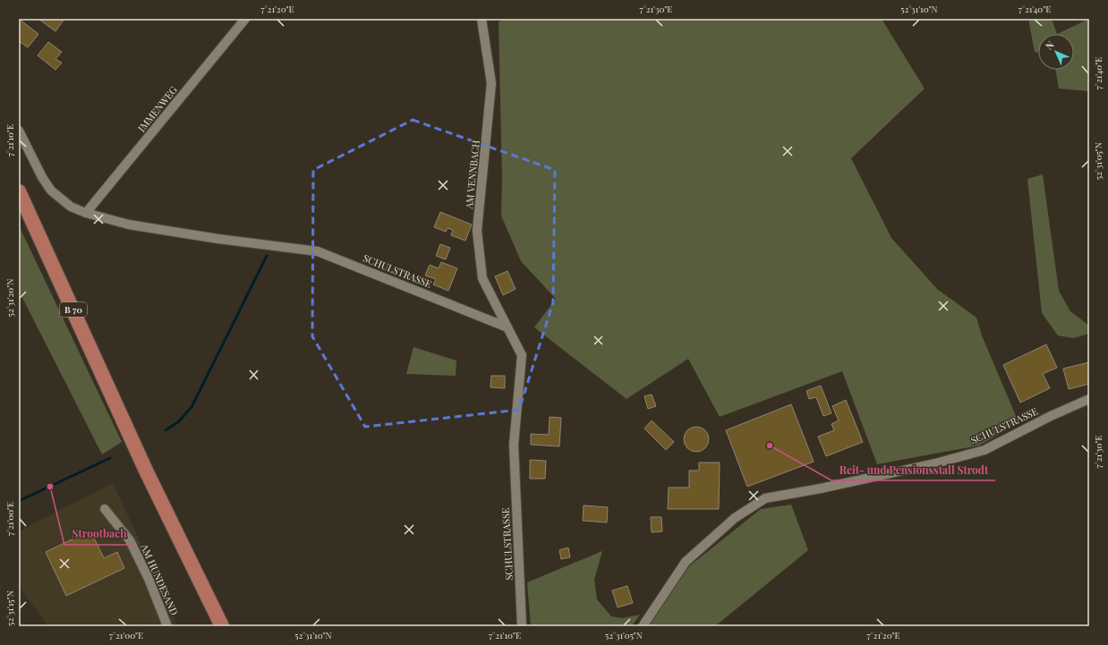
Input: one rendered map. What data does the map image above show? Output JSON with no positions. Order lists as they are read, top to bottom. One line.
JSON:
{"streets":{"main road":["B 70"],"street":["IMMENWEG","AM VENNBACH","SCHULSTRASSE","AM HUNDESAND"]},"crossings":[["IMMENWEG","SCHULSTRASSE"],["AM VENNBACH","SCHULSTRASSE"]],"places":["Reit- und Pensionsstall Strodt","Strootbach"],"north":"top left","coordinates":["7°21'20\"E","7°21'30\"E","52°31'10\"N","7°21'40\"E","7°21'10\"E","52°31'05\"N","52°31'20\"N","7°21'00\"E","52°31'15\"N"]}
